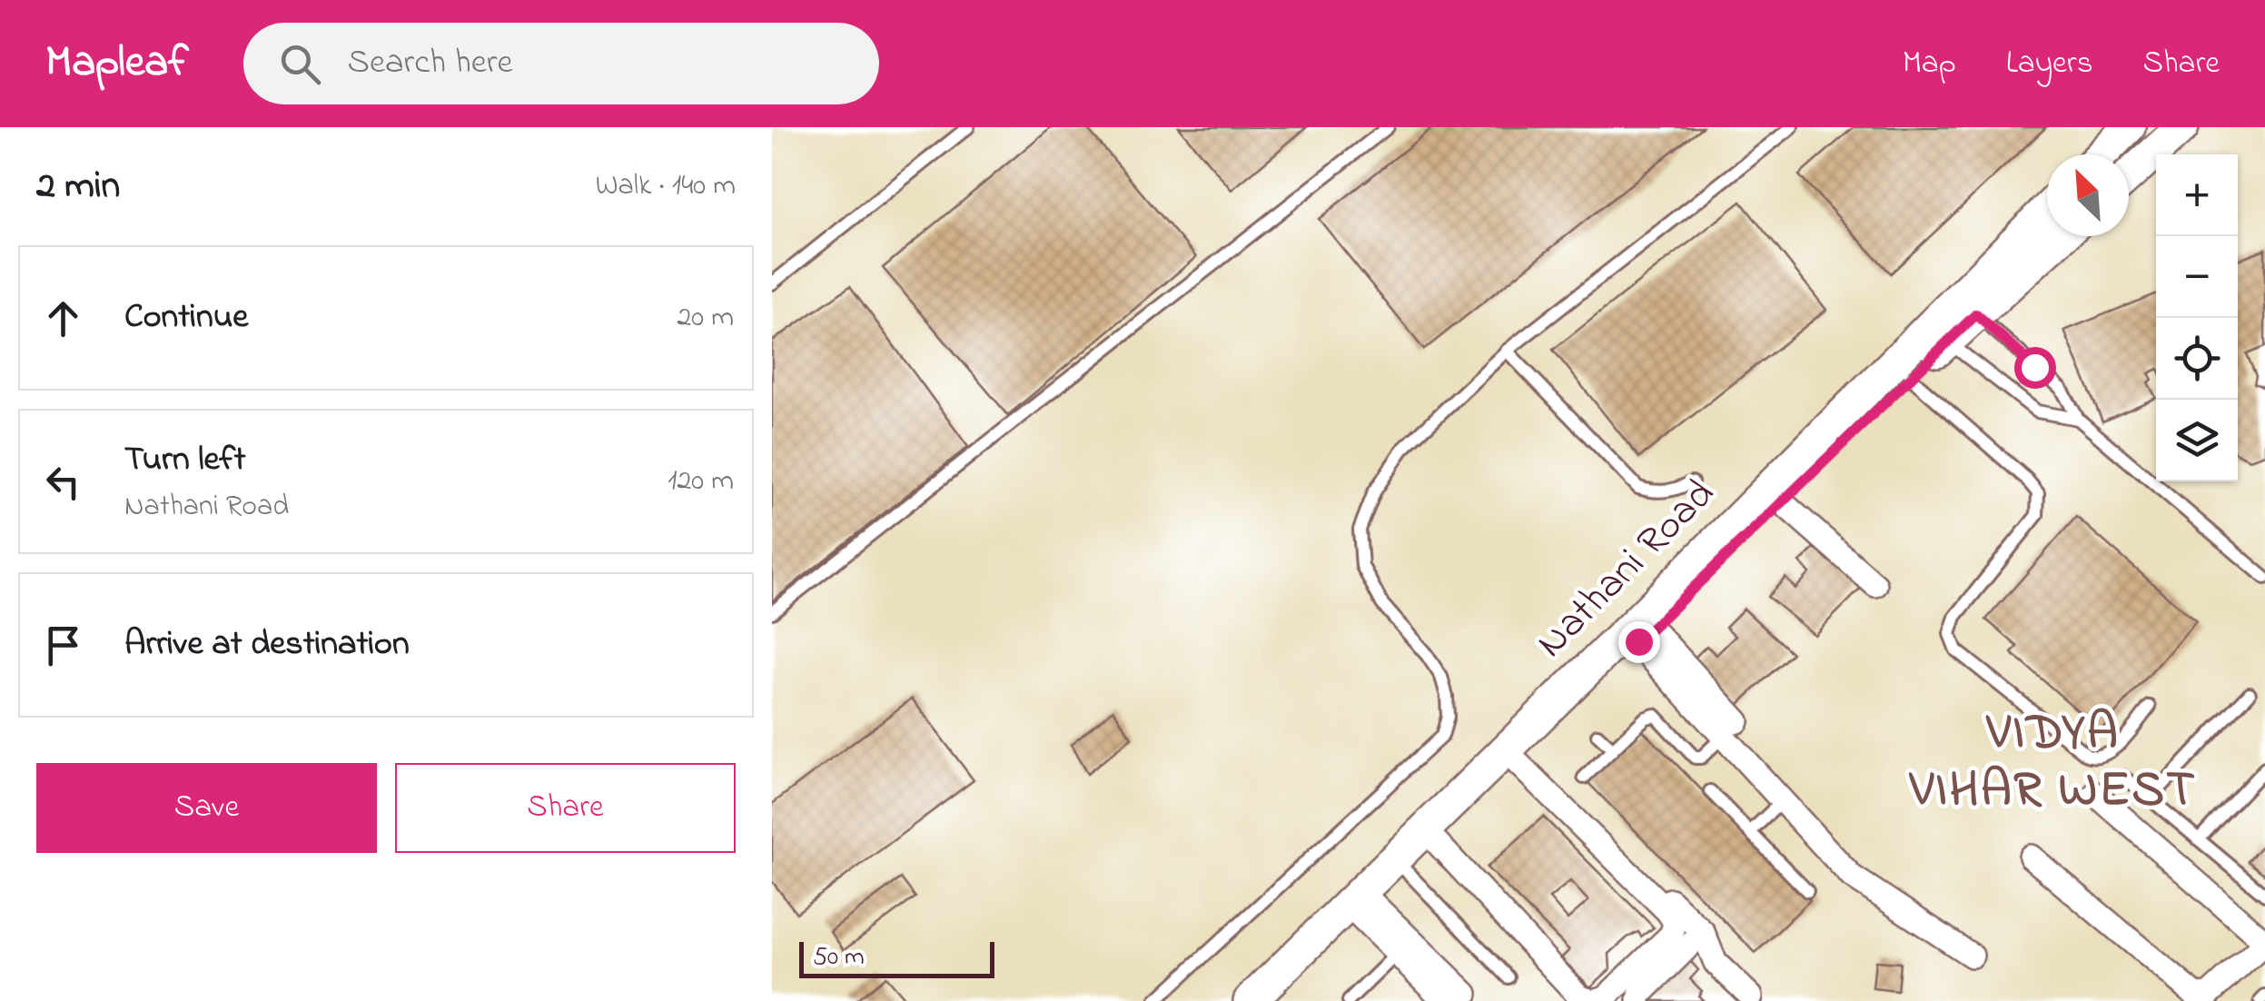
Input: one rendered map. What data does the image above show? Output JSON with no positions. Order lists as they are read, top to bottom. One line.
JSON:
{"streets":{"street":["Nathani Road"]},"districts":["VIDYA VIHAR WEST"],"scale_bar":"50 m","north":"top left","page":{"header":"Mapleaf","search":"Search here","nav":["Map","Layers","Share"],"heading":["2 min","Walk · 140 m"],"map_buttons":["+","−"],"list":[["Continue","20 m"],["Turn left","Nathani Road","120 m"],"Arrive at destination"],"buttons":["Save","Share"],"scale":"50 m"}}
